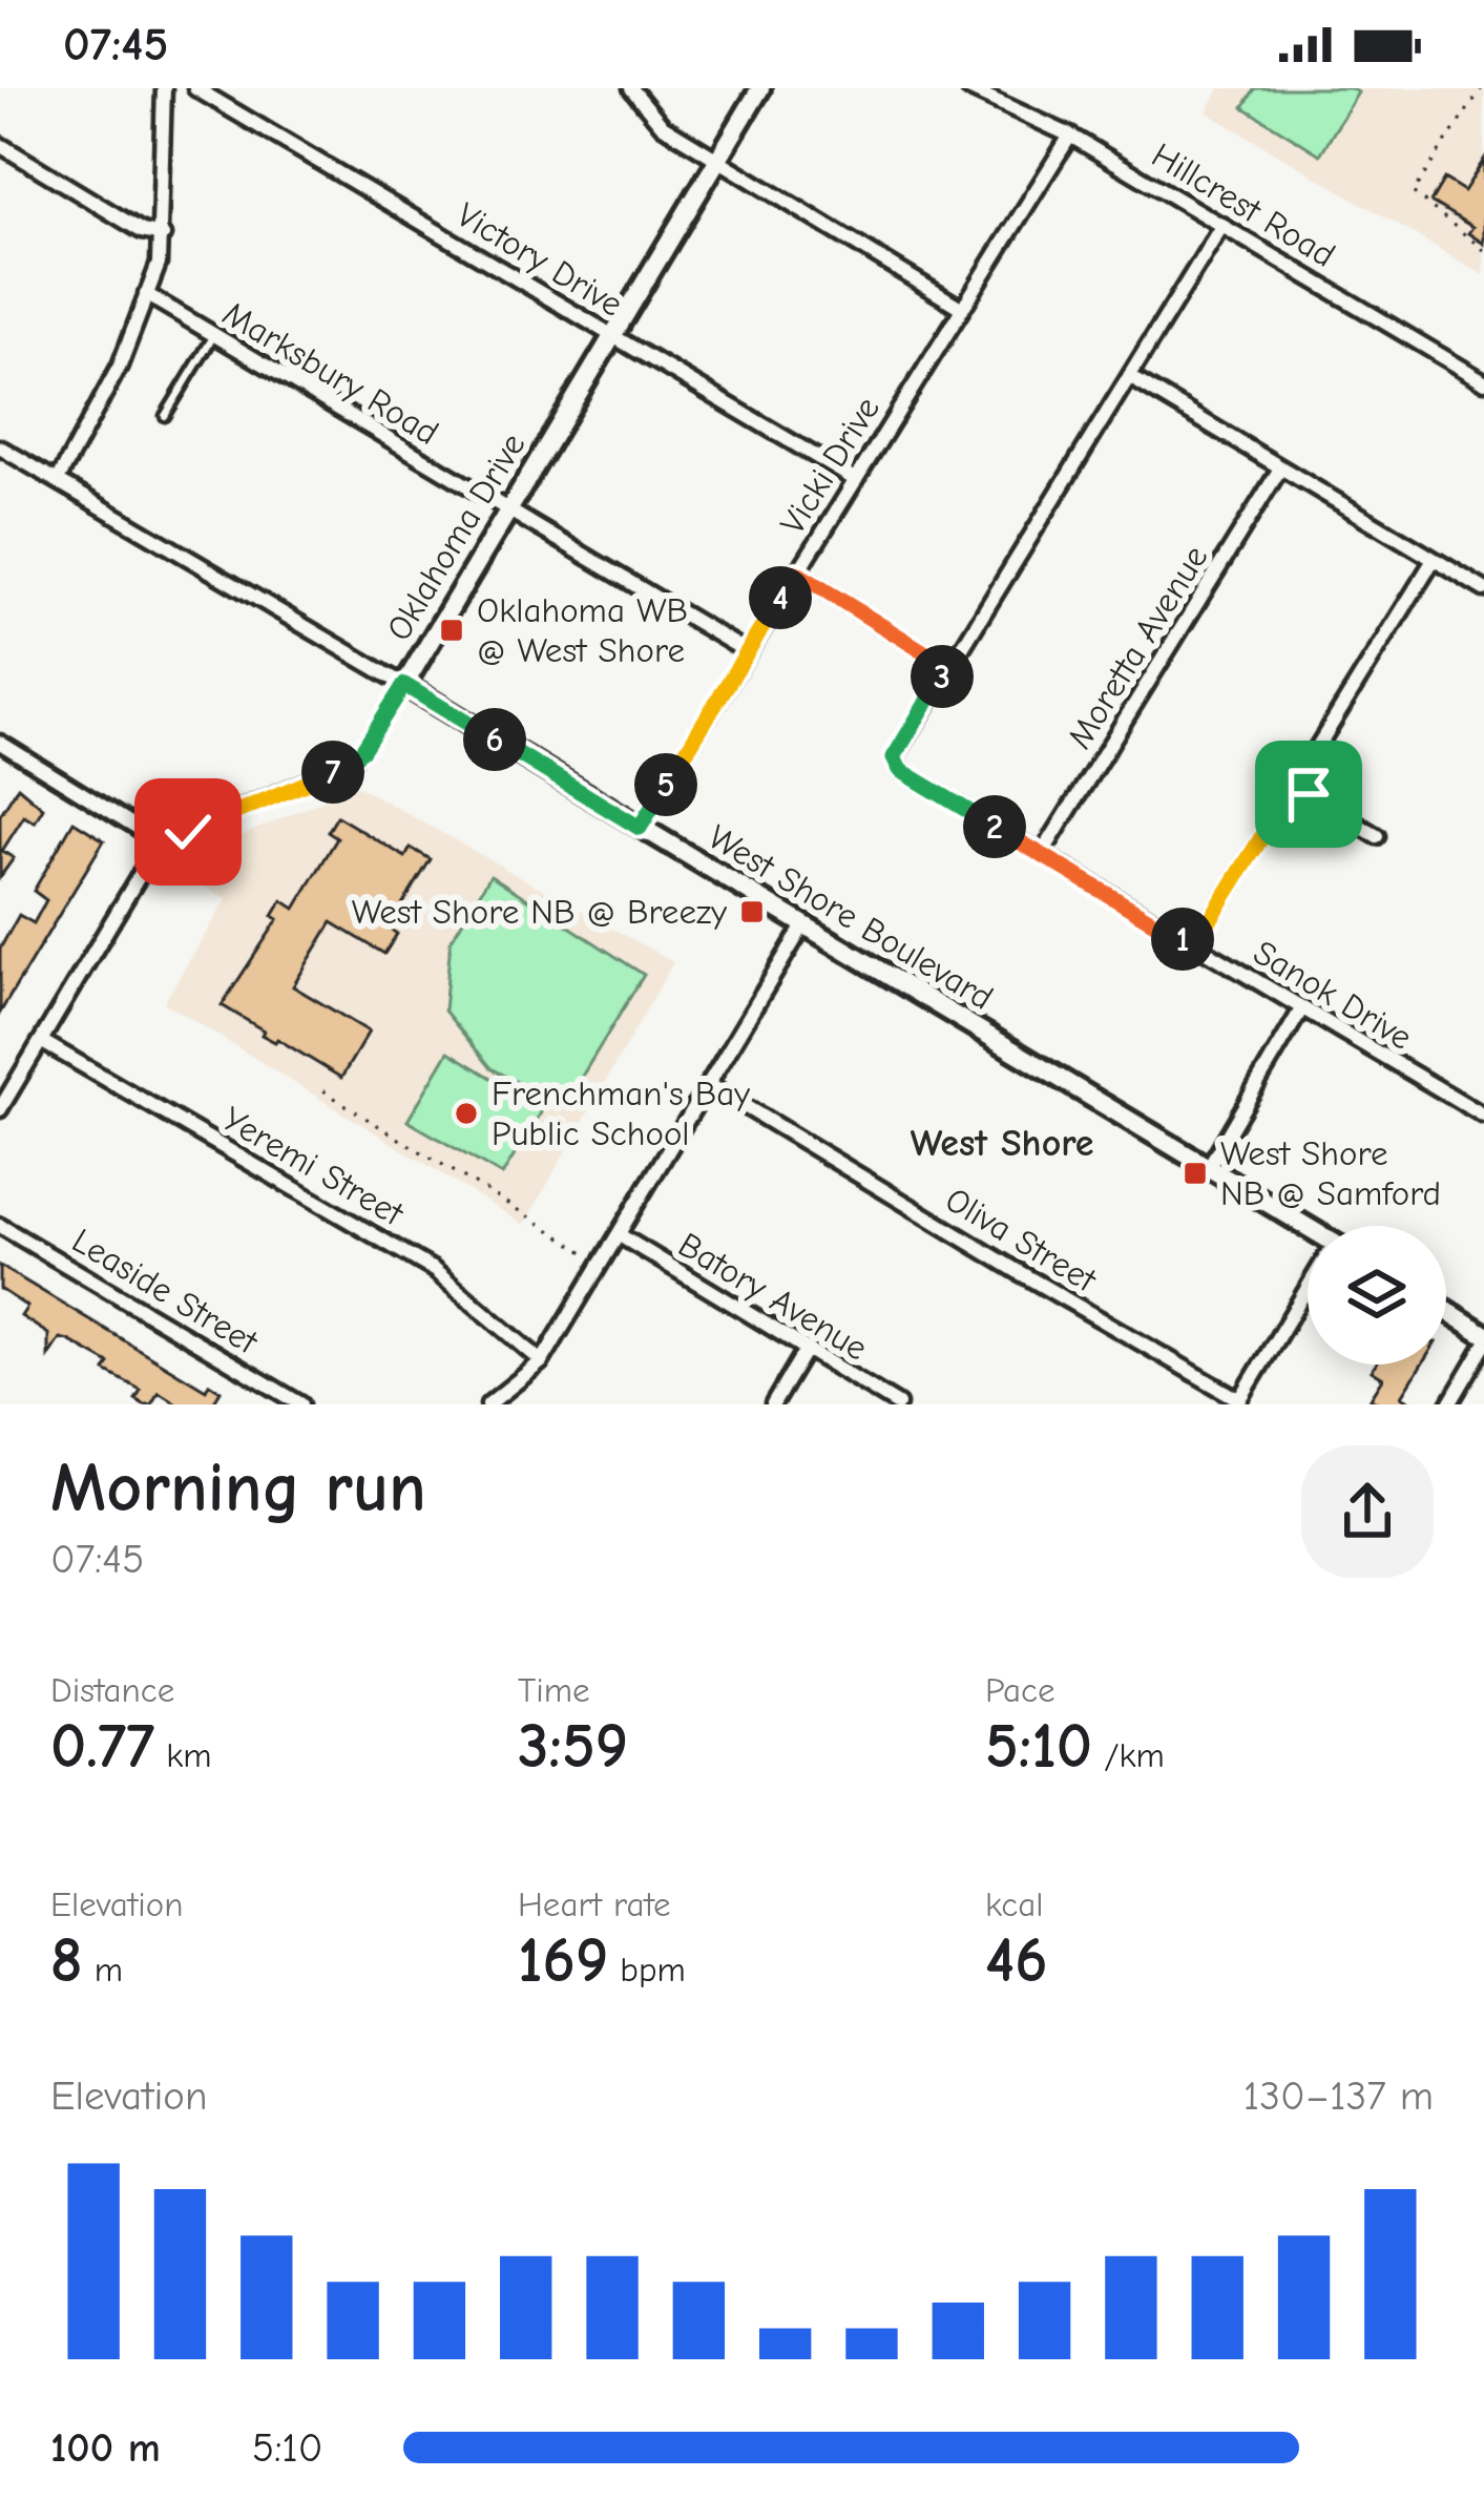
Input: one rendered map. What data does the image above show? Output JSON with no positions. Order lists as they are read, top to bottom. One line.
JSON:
{"streets":{"street":["Hillcrest Road","Victory Drive","Marksbury Road","Vicki Drive","Oklahoma Drive","Moretta Avenue","West Shore Boulevard","Sanok Drive","Yeremi Street","Oliva Street","Leaside Street","Batory Avenue"]},"crossings":[["Hillcrest Road","Vicki Drive"],["Hillcrest Road","Sanok Drive"],["Victory Drive","Vicki Drive"],["Victory Drive","Oklahoma Drive"],["Marksbury Road","Vicki Drive"],["Marksbury Road","Oklahoma Drive"],["Vicki Drive","West Shore Boulevard"],["Oklahoma Drive","West Shore Boulevard"],["Moretta Avenue","Sanok Drive"]],"districts":["West Shore"],"places":{"transit":["Oklahoma WB @ West Shore","West Shore NB @ Breezy","West Shore NB @ Samford"],"other":["Frenchman's Bay Public School"]},"page":{"status":"07:45","pins":["4","3","6","7","5","2","1"],"heading":["Morning run","07:45"],"stats":[["Distance","0.77 km"],["Time","3:59"],["Pace","5:10 /km"],["Elevation","8 m"],["Heart rate","169 bpm"],["kcal","46"]],"chart":["Elevation","130–137 m"],"list":[{"name":"100 m","note":"5:10"}]}}
